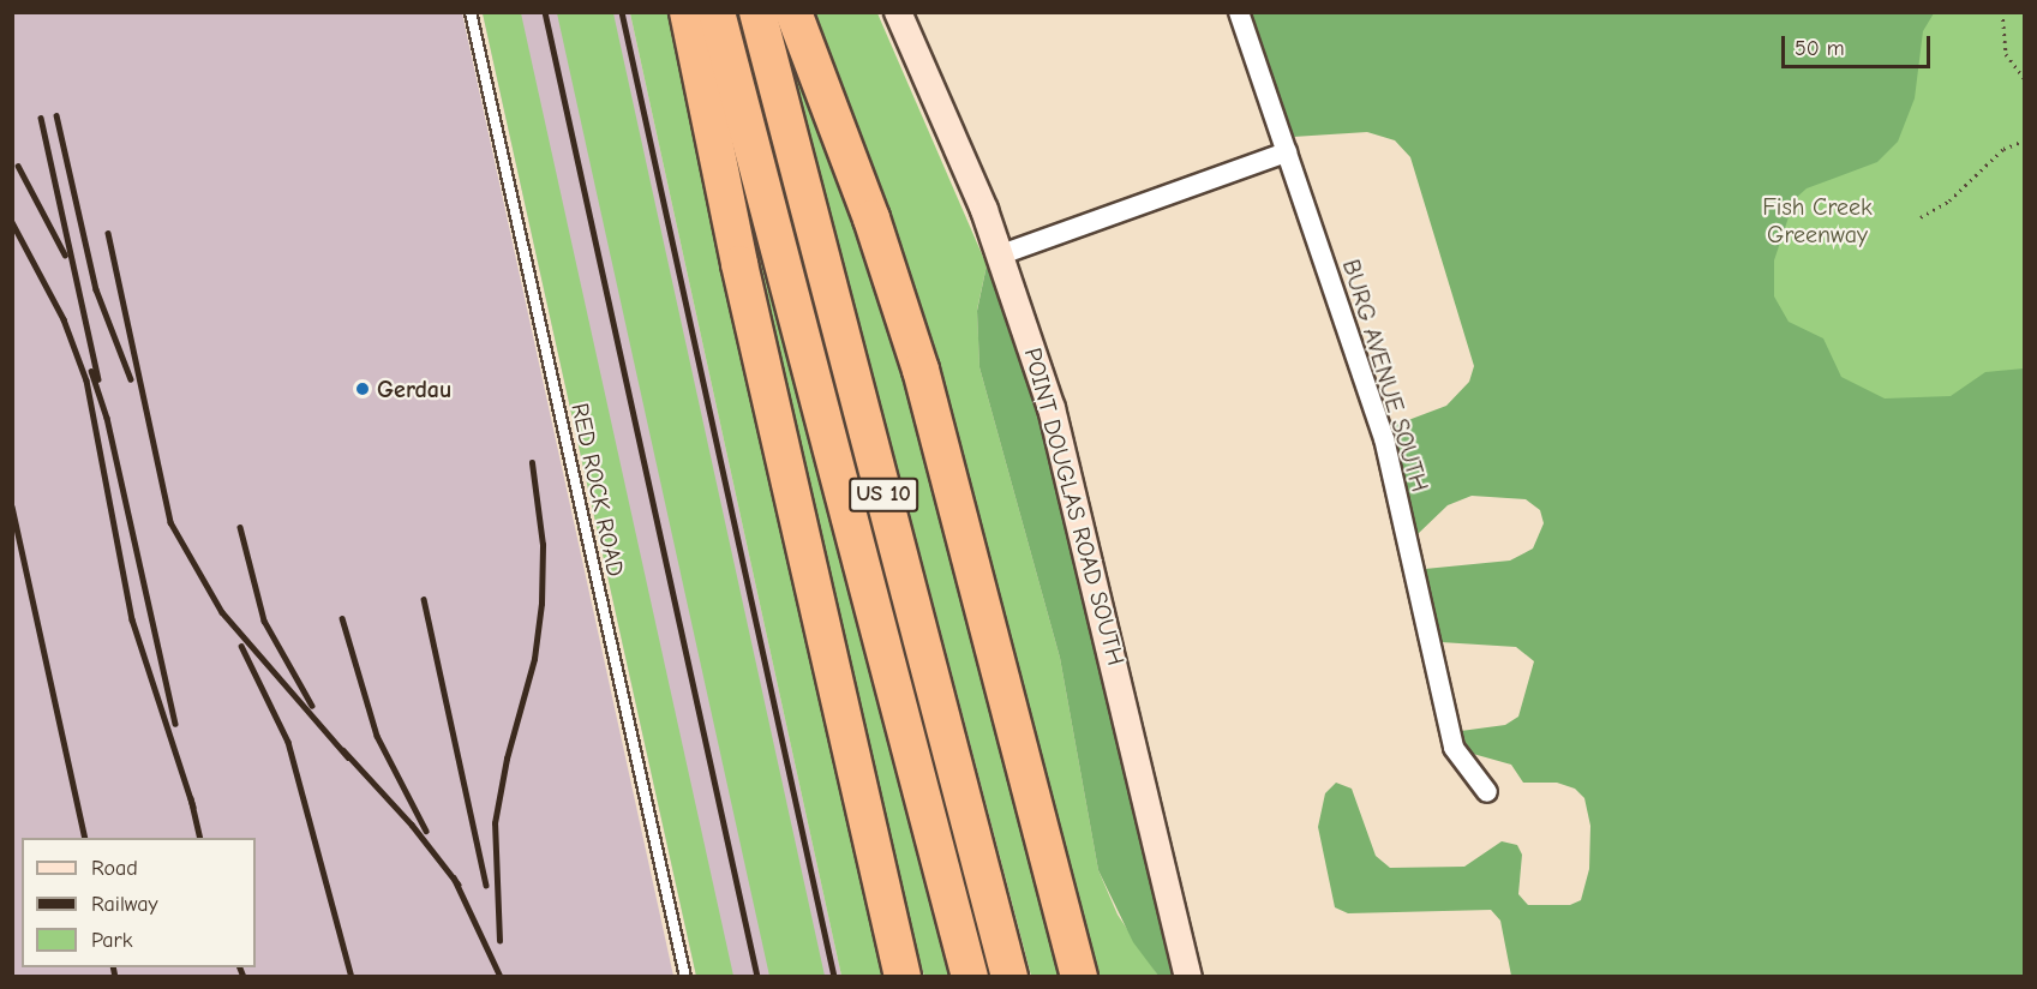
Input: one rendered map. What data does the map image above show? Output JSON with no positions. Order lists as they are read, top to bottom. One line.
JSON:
{"streets":{"highway":["US 10"],"street":["BURG AVENUE SOUTH","POINT DOUGLAS ROAD SOUTH"],"lane":["RED ROCK ROAD"]},"parks":["Fish Creek Greenway"],"places":["Gerdau"],"legend":["Road","Railway","Park"],"scale_bar":"50 m"}
